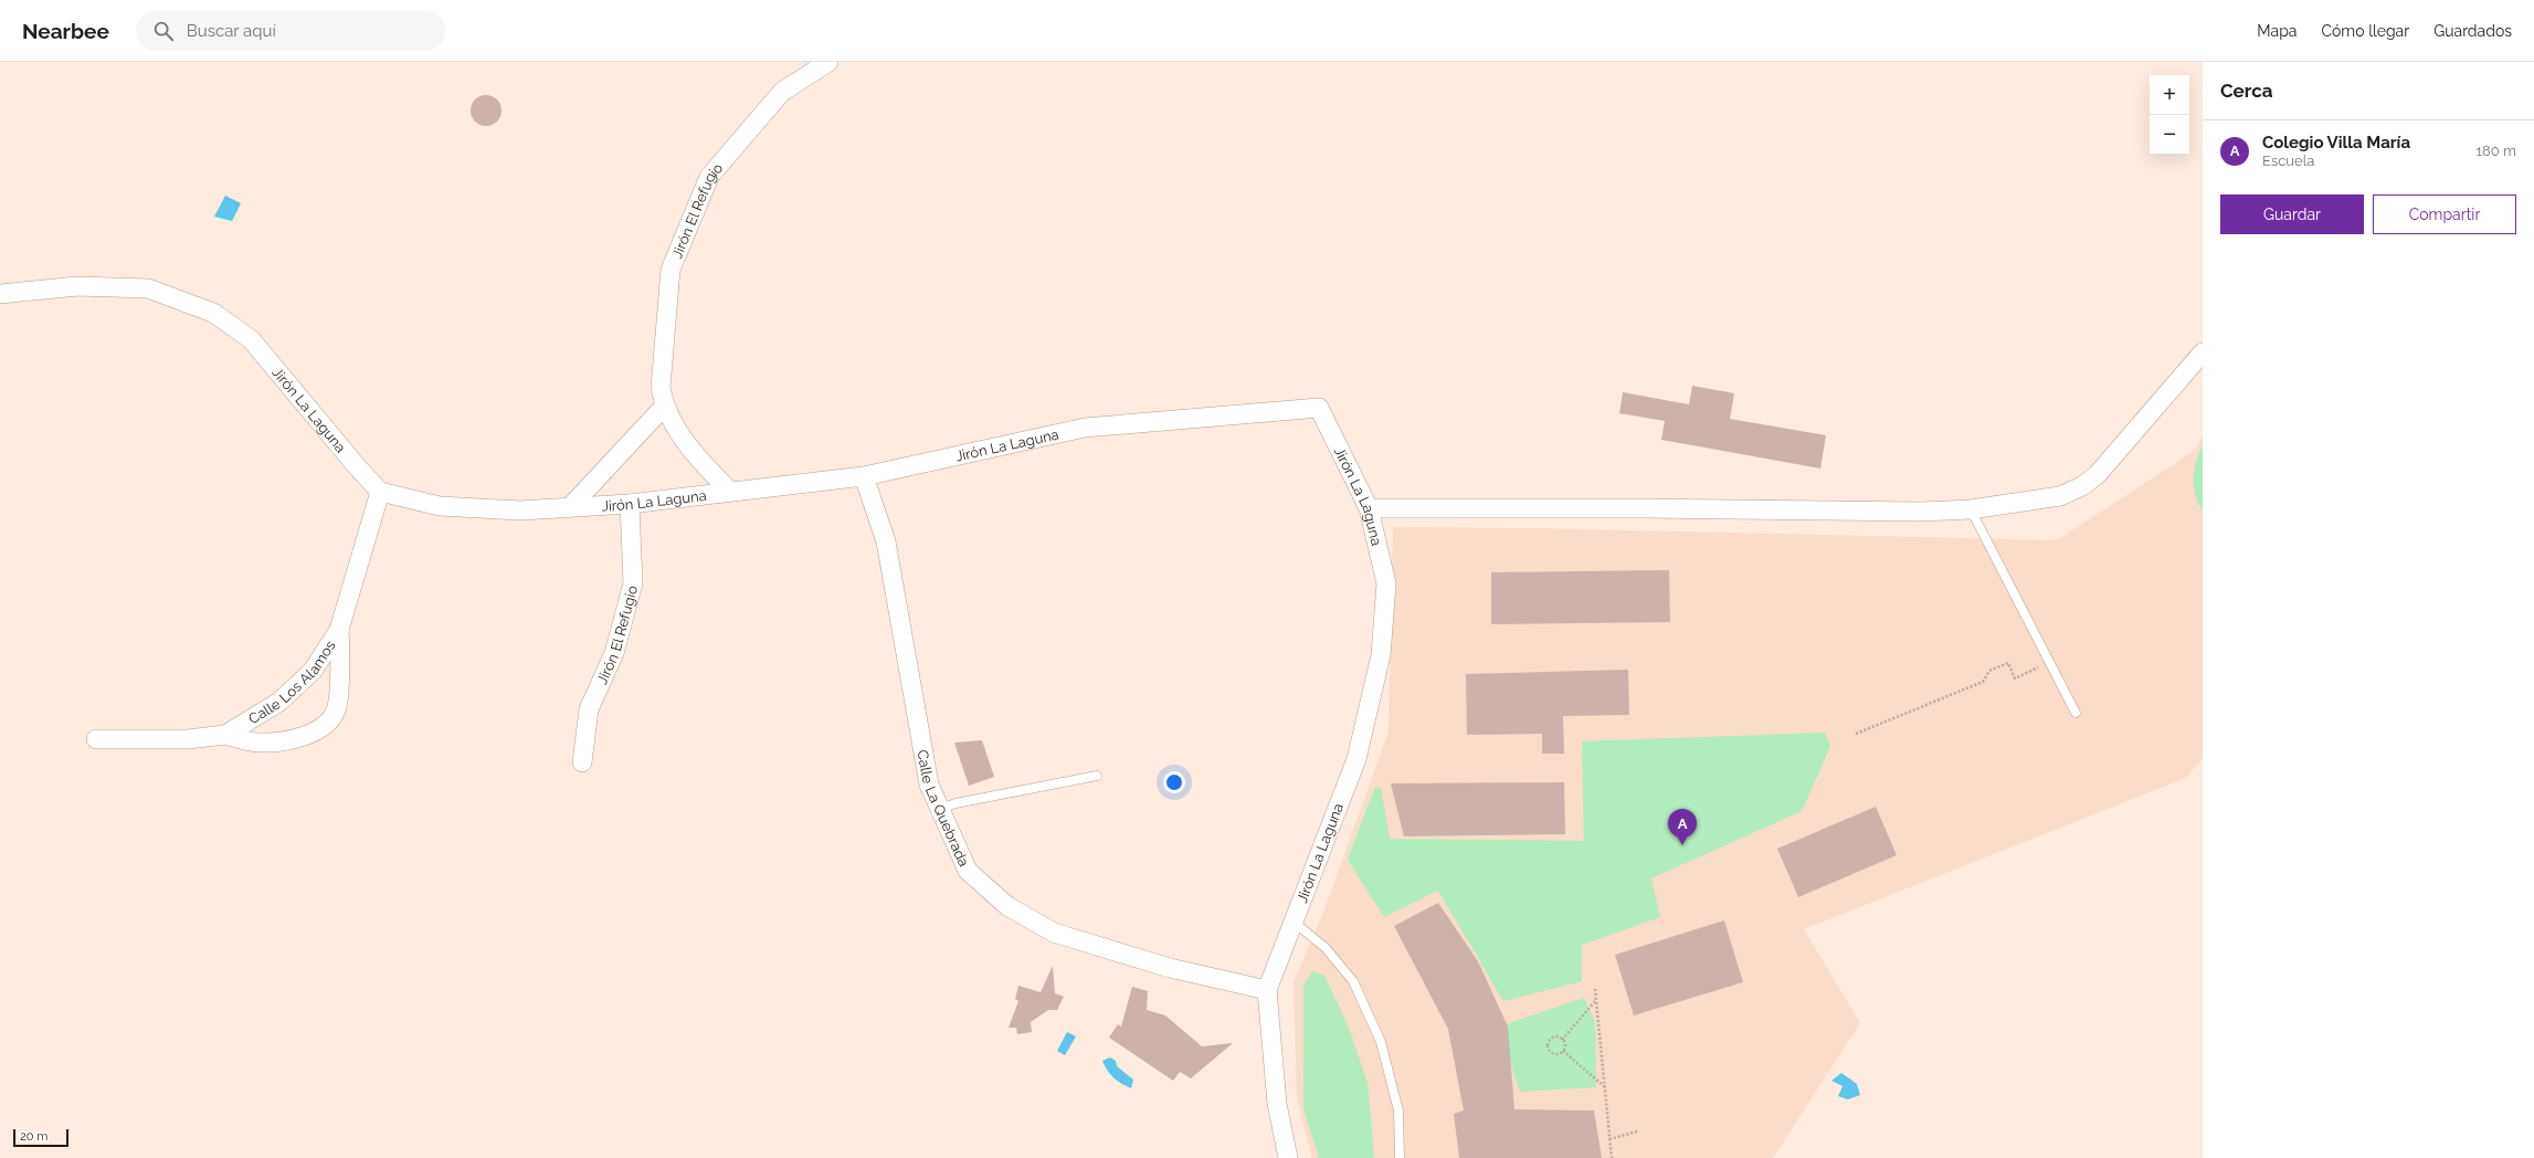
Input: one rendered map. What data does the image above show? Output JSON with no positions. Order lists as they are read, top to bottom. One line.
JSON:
{"streets":{"street":["Jirón El Refugio","Jirón La Laguna","Calle Los Alamos","Calle La Quebrada"]},"crossings":[["Jirón El Refugio","Jirón La Laguna"],["Jirón La Laguna","Calle Los Alamos"],["Jirón La Laguna","Calle La Quebrada"]],"scale_bar":"20 m","page":{"header":"Nearbee","search":"Buscar aquí","nav":["Mapa","Cómo llegar","Guardados"],"heading":"Cerca","map_buttons":["+","−"],"list":[{"mark":"A","name":"Colegio Villa María","note":"Escuela","value":"180 m"}],"buttons":["Guardar","Compartir"],"pins":"A","scale":"20 m"}}
